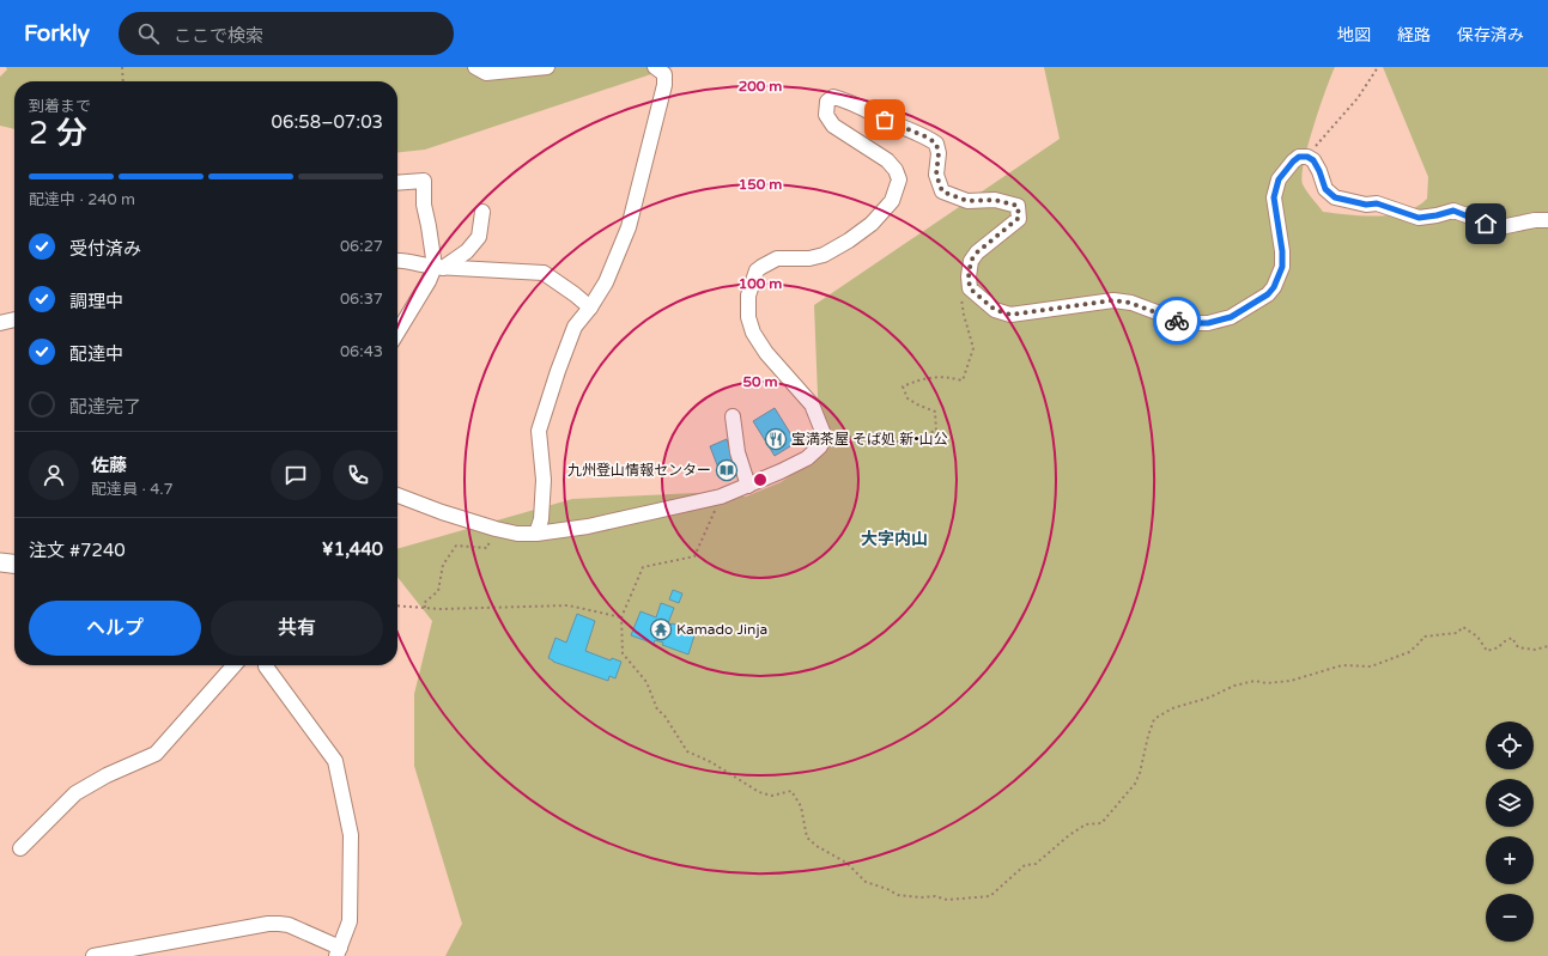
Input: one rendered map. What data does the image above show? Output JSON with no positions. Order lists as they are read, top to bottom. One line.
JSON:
{"districts":["大字内山"],"places":{"restaurant":["宝満茶屋 そば処 新•山公"],"library":["九州登山情報センター"],"temple":["Kamado Jinja"]},"page":{"header":"Forkly","search":"ここで検索","nav":["地図","経路","保存済み"],"heading":["2 分","到着まで","06:58–07:03"],"panel":["佐藤","配達員 · 4.7","注文 #7240","¥1,440"],"bar":"配達中 · 240 m","list":[["受付済み","06:27"],["調理中","06:37"],["配達中","06:43"],"配達完了"],"buttons":["ヘルプ","共有"],"map_buttons":["+","−"]},"rings":["200 m","150 m","100 m","50 m"]}
